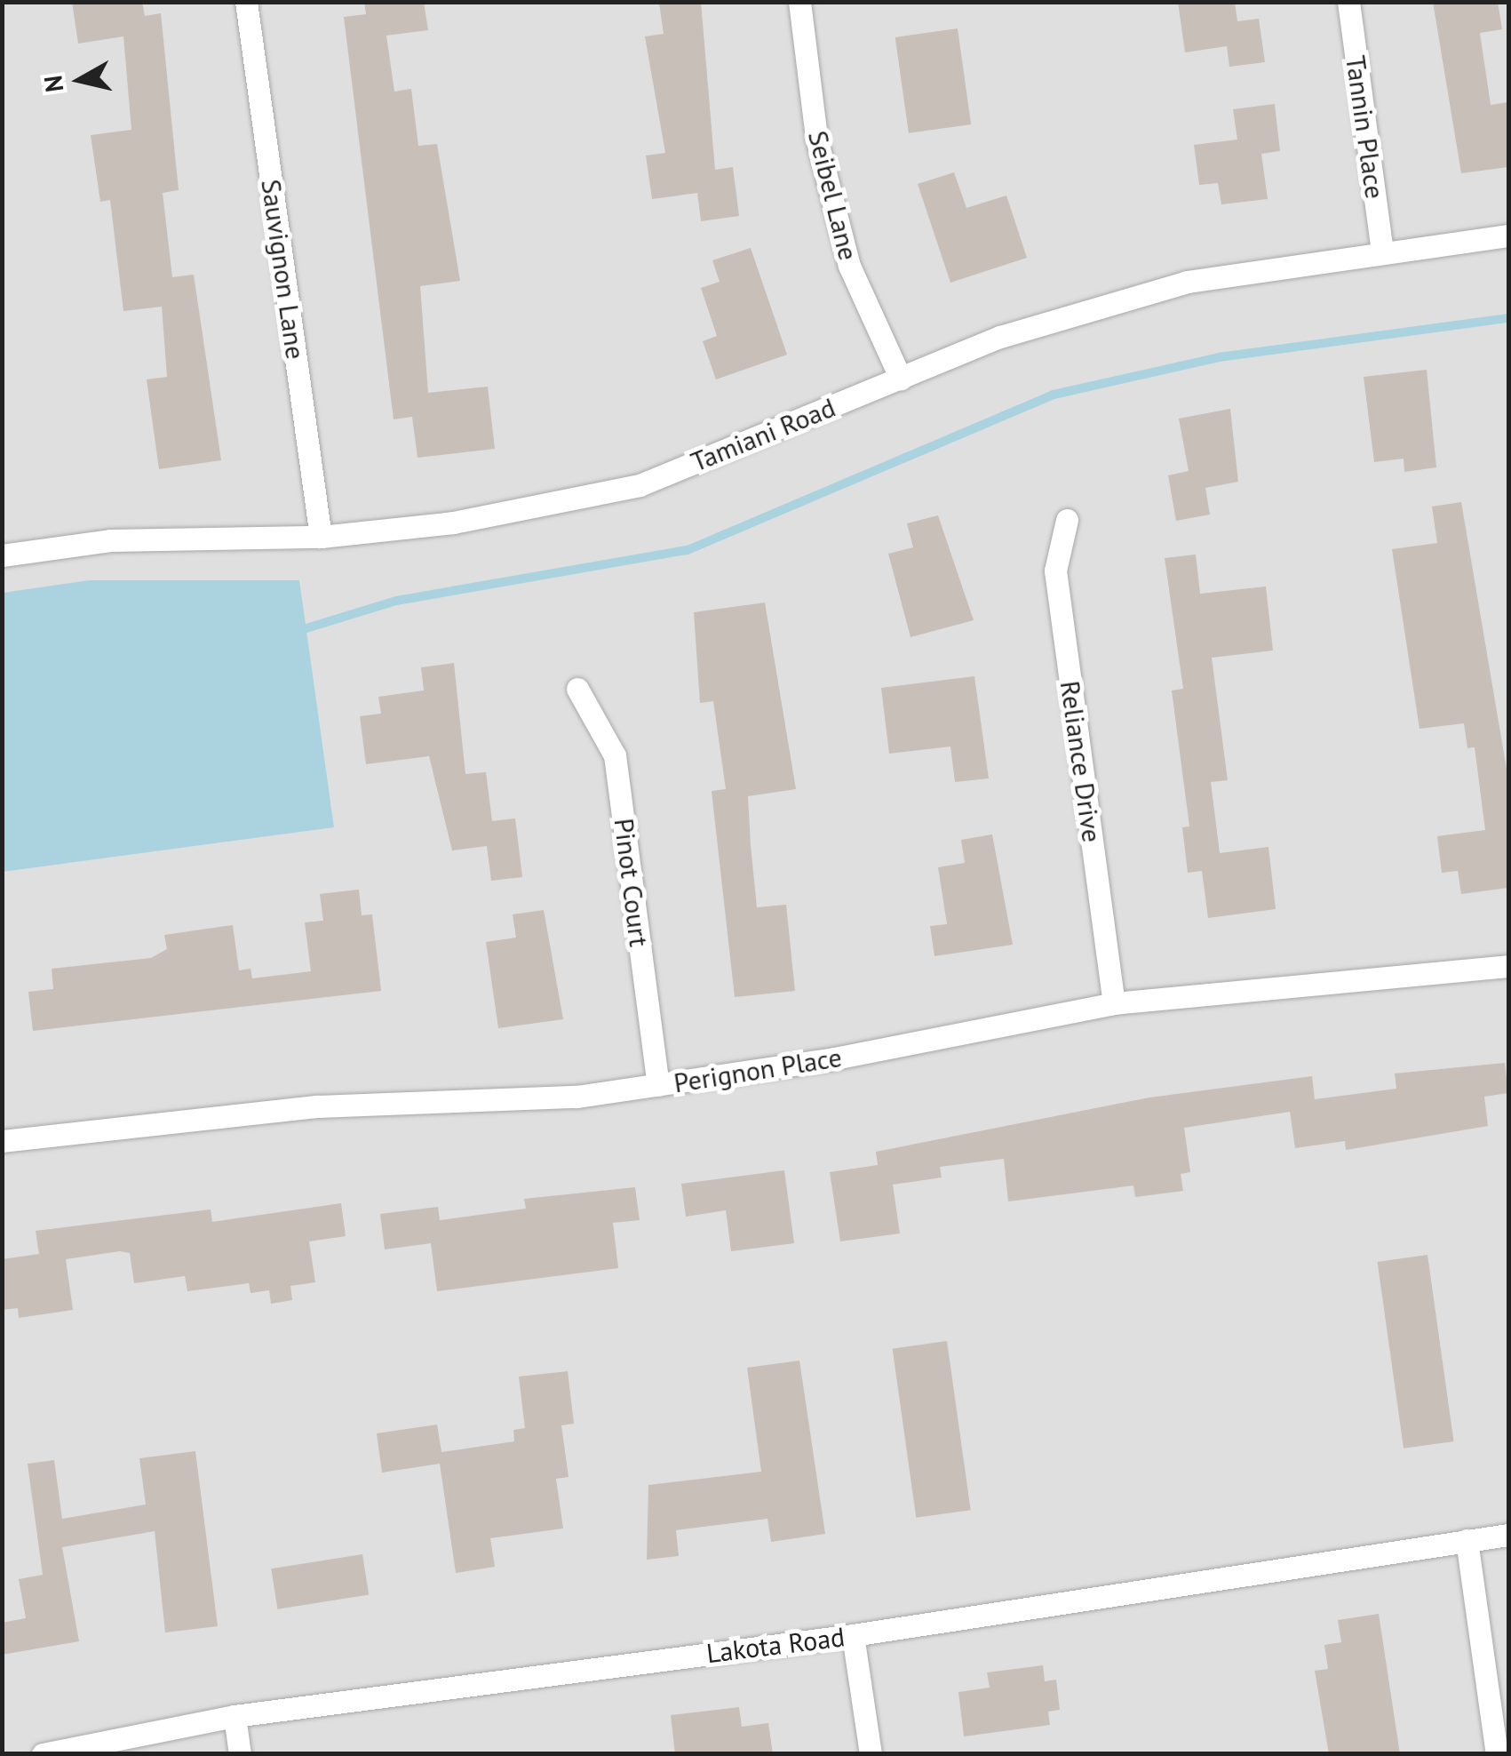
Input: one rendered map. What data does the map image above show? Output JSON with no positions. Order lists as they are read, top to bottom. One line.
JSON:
{"streets":{"street":["Tannin Place","Seibel Lane","Sauvignon Lane","Tamiani Road","Reliance Drive","Pinot Court","Perignon Place","Lakota Road"]},"crossings":[["Tannin Place","Tamiani Road"],["Seibel Lane","Tamiani Road"],["Sauvignon Lane","Tamiani Road"],["Reliance Drive","Perignon Place"],["Pinot Court","Perignon Place"]],"north":"left"}
